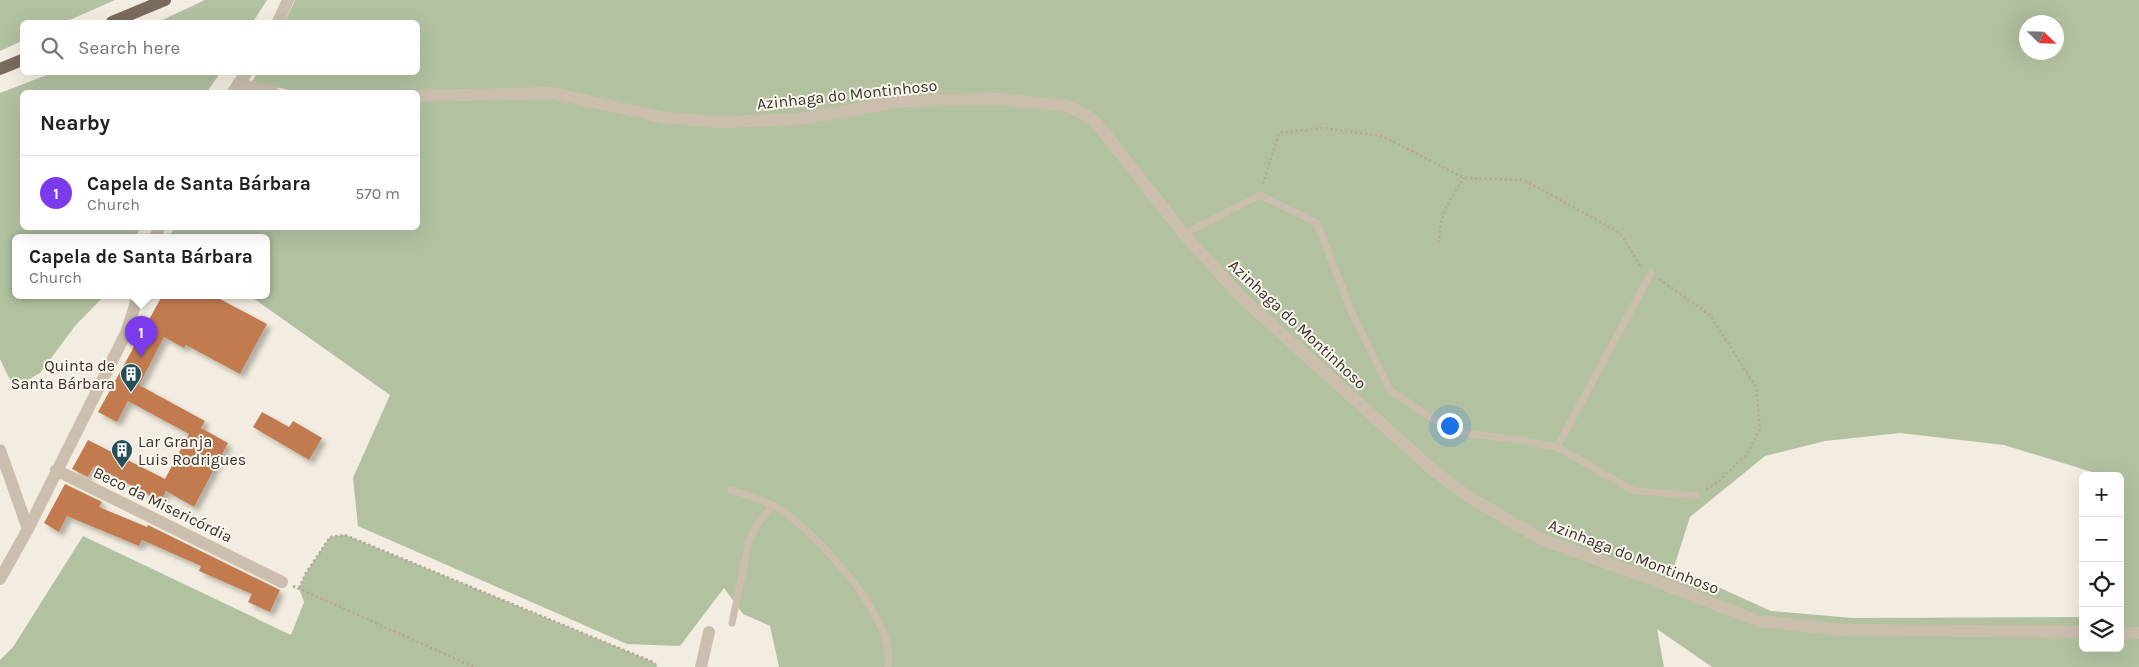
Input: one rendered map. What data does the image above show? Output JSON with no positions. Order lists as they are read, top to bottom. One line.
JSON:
{"streets":{"street":["Azinhaga do Montinhoso","Beco da Misericórdia"]},"places":{"building":["Quinta de Santa Bárbara","Lar Granja Luis Rodrigues"]},"north":"bottom right","page":{"search":"Search here","heading":"Nearby","list":[{"mark":"1","name":"Capela de Santa Bárbara","note":"Church","value":"570 m"}],"popup":["Capela de Santa Bárbara","Church"],"pins":"1","map_buttons":["+","−"]}}
